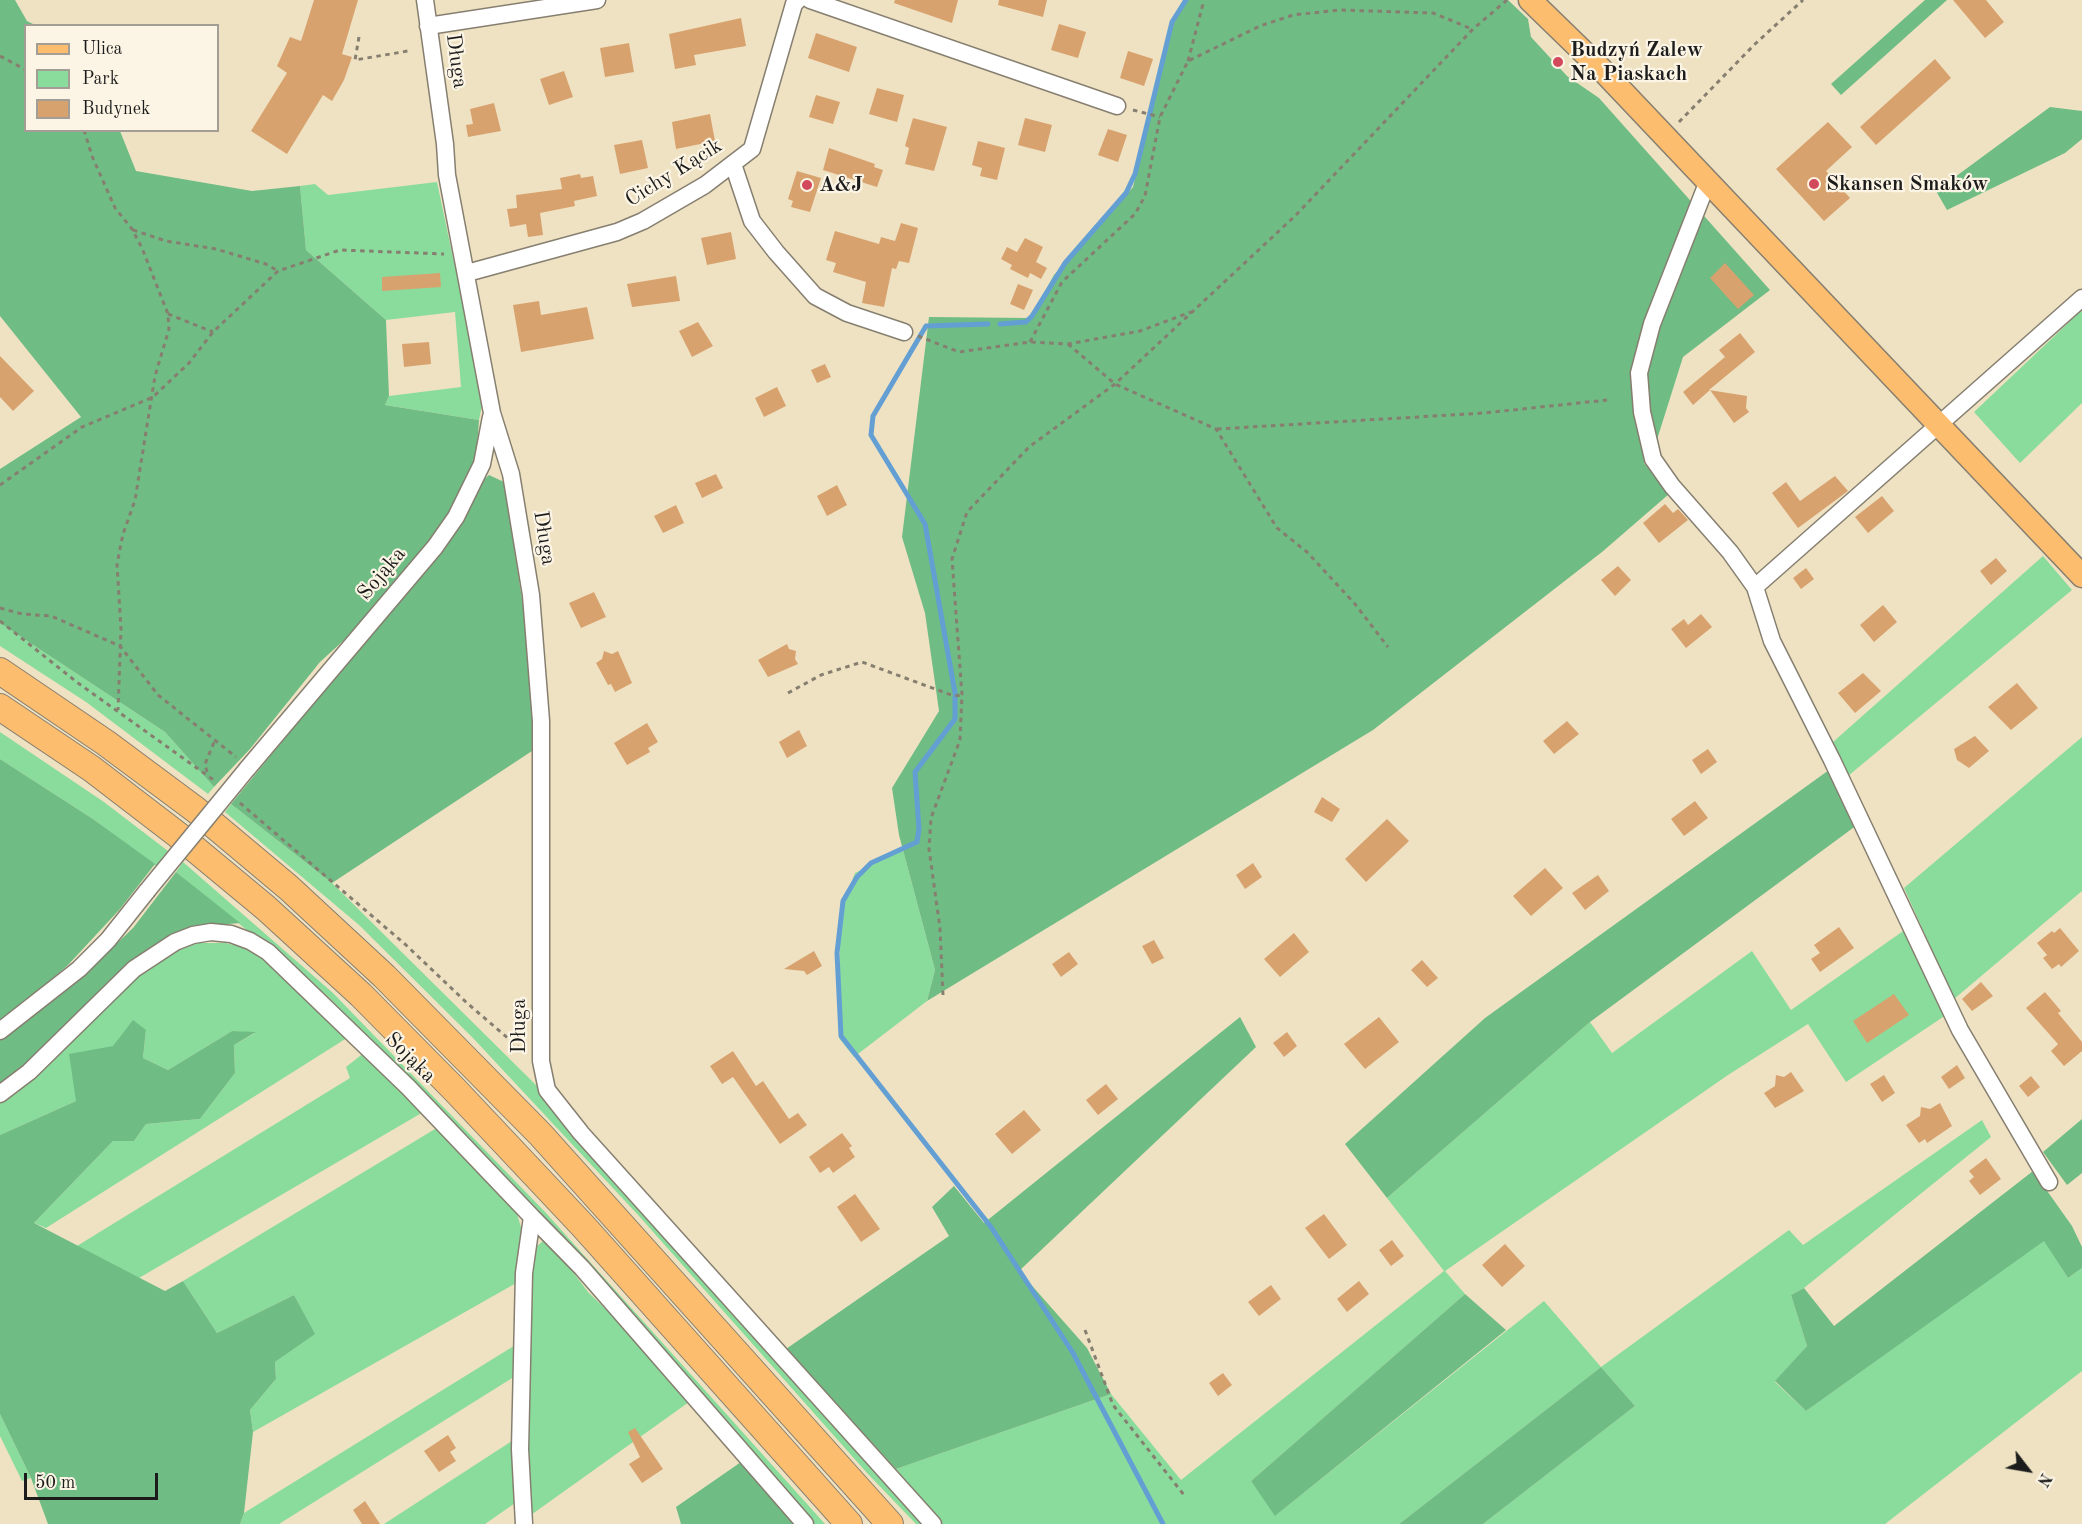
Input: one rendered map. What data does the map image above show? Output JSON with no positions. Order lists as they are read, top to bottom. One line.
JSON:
{"streets":{"street":["Długa","Cichy Kącik","Sojąka"]},"crossings":[["Długa","Cichy Kącik"],["Długa","Sojąka"]],"places":["Budzyń Zalew Na Piaskach","Skansen Smaków","A&J"],"legend":["Ulica","Park","Budynek"],"scale_bar":"50 m","north":"bottom right"}
